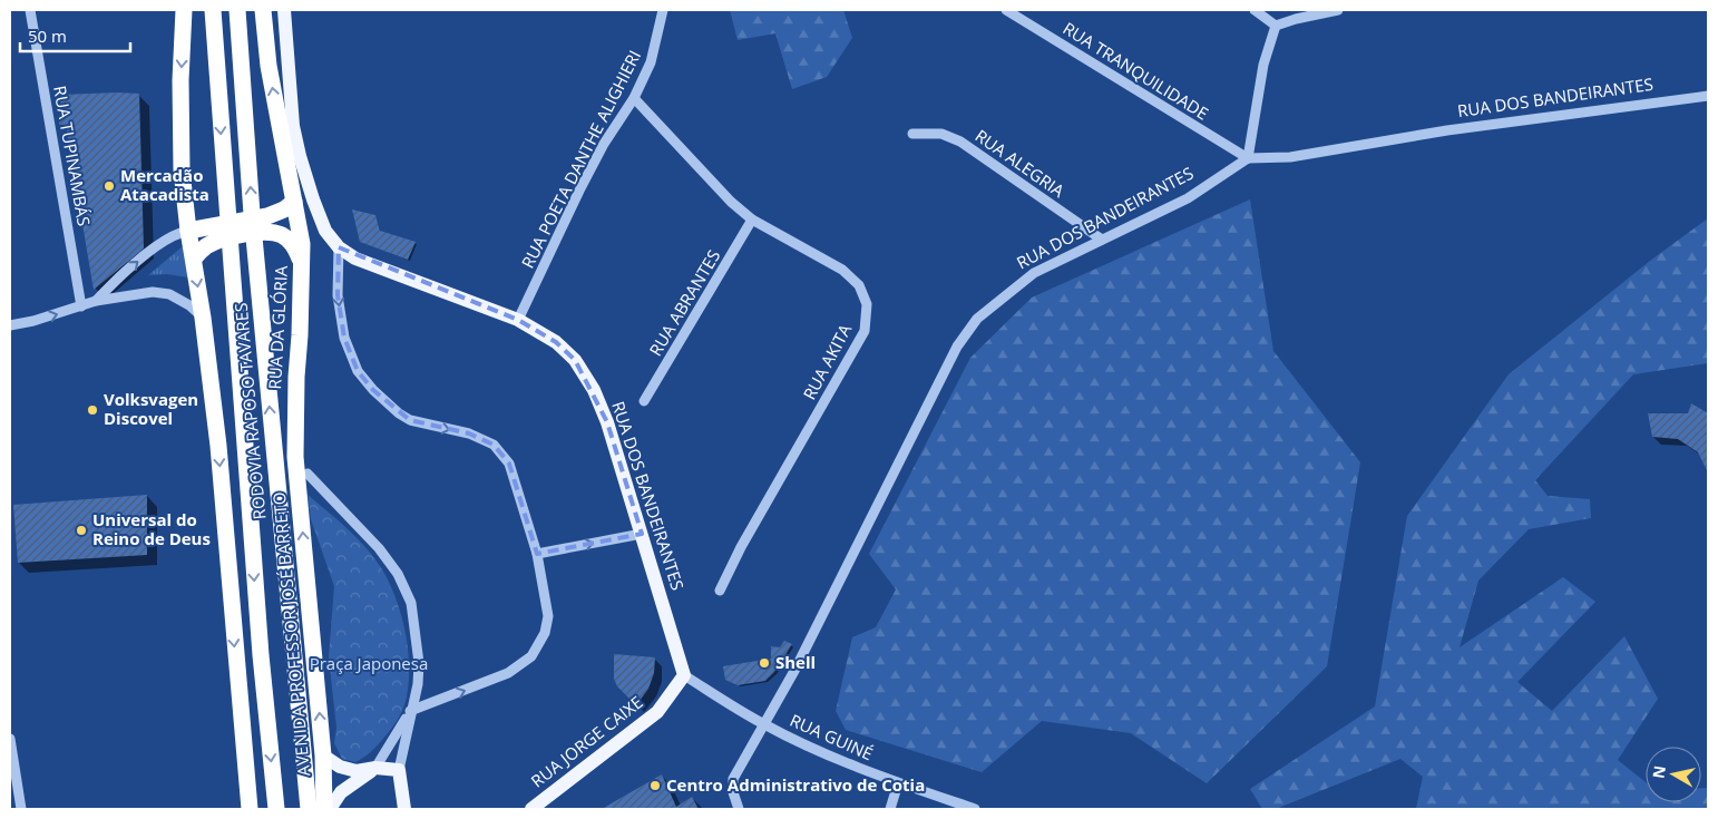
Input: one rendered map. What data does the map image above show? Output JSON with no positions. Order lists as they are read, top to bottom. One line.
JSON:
{"streets":{"highway":["RUA DA GLÓRIA","RODOVIA RAPOSO TAVARES","AVENIDA PROFESSOR JOSÉ BARRETO"],"main road":["RUA DOS BANDEIRANTES","RUA JORGE CAIXE"],"street":["RUA TRANQUILIDADE","RUA TUPINAMBÁS","RUA POETA DANTHE ALIGHIERI","RUA ALEGRIA","RUA ABRANTES","RUA AKITA","RUA GUINÉ"]},"crossings":[["RUA TRANQUILIDADE","RUA DOS BANDEIRANTES"],["RUA DOS BANDEIRANTES","RUA POETA DANTHE ALIGHIERI"],["RUA DOS BANDEIRANTES","RUA ALEGRIA"],["RUA DOS BANDEIRANTES","RUA GUINÉ"],["RUA DOS BANDEIRANTES","RUA JORGE CAIXE"],["RUA POETA DANTHE ALIGHIERI","RUA AKITA"],["RUA ABRANTES","RUA AKITA"],["RUA DA GLÓRIA","AVENIDA PROFESSOR JOSÉ BARRETO"],["RUA GUINÉ","RUA JORGE CAIXE"]],"parks":["Praça Japonesa"],"places":["Mercadão Atacadista","Volksvagen Discovel","Universal do Reino de Deus","Shell","Centro Administrativo de Cotia"],"scale_bar":"50 m","north":"left"}
